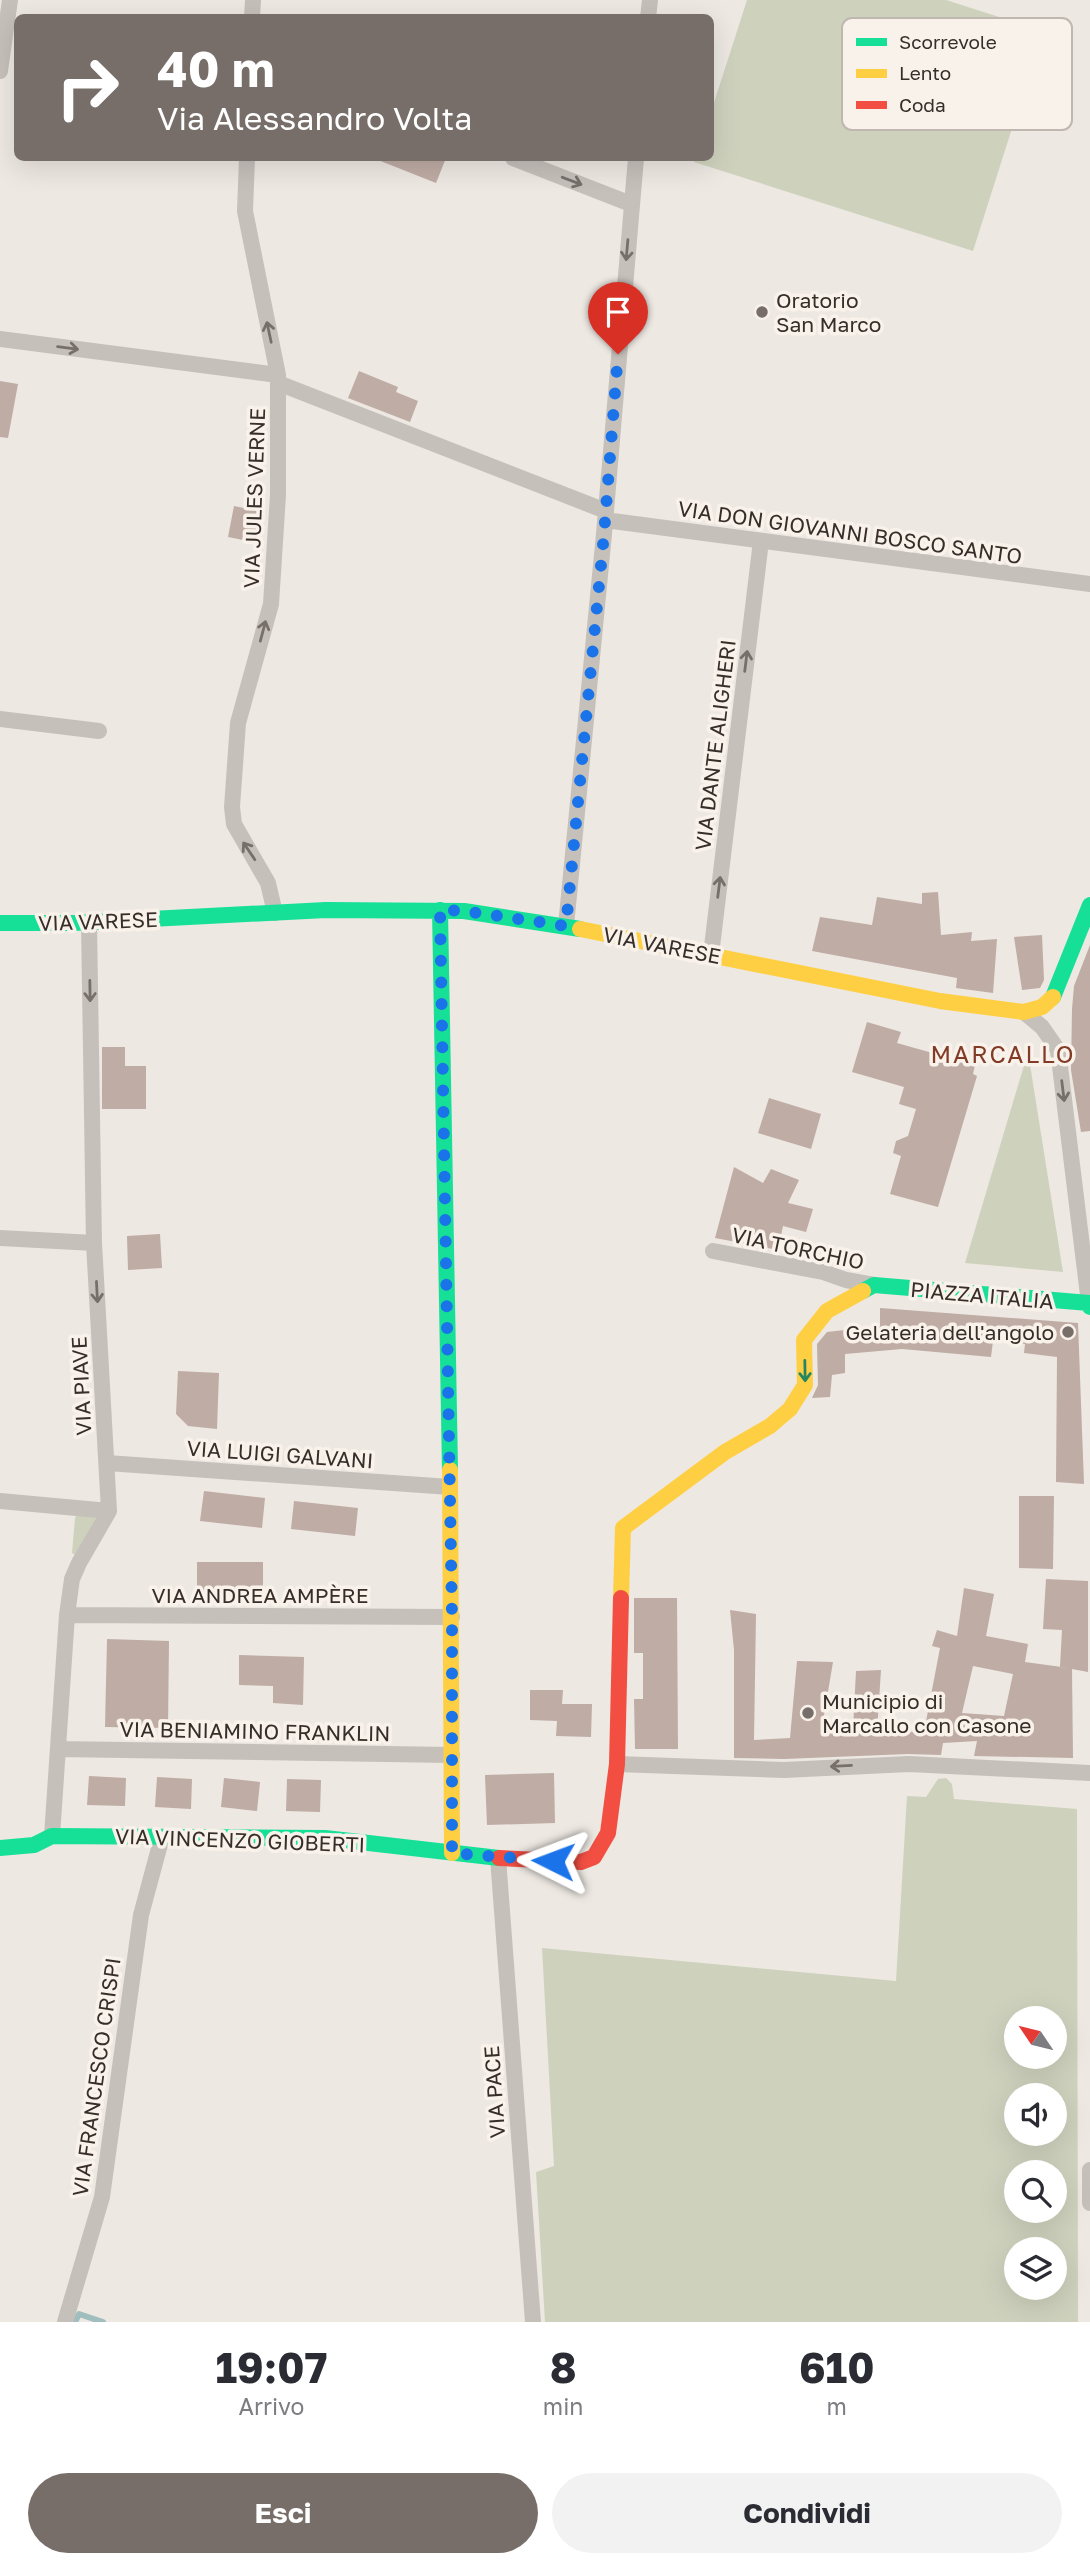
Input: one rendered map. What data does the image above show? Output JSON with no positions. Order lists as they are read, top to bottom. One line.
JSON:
{"streets":{"street":["VIA JULES VERNE","VIA DON GIOVANNI BOSCO SANTO","VIA DANTE ALIGHERI","VIA VARESE","VIA TORCHIO","PIAZZA ITALIA","VIA PIAVE","VIA LUIGI GALVANI","VIA ANDREA AMPÈRE","VIA BENIAMINO FRANKLIN","VIA VINCENZO GIOBERTI","VIA FRANCESCO CRISPI","VIA PACE"]},"crossings":[["VIA JULES VERNE","VIA DON GIOVANNI BOSCO SANTO"],["VIA JULES VERNE","VIA VARESE"],["VIA DON GIOVANNI BOSCO SANTO","VIA DANTE ALIGHERI"],["VIA DANTE ALIGHERI","VIA VARESE"],["VIA VARESE","PIAZZA ITALIA"],["VIA VARESE","VIA PIAVE"],["VIA TORCHIO","PIAZZA ITALIA"],["VIA PIAVE","VIA LUIGI GALVANI"],["VIA VINCENZO GIOBERTI","VIA FRANCESCO CRISPI"],["VIA VINCENZO GIOBERTI","VIA PACE"]],"one_way":["VIA JULES VERNE","VIA DANTE ALIGHERI","PIAZZA ITALIA","VIA PIAVE"],"districts":["MARCALLO"],"places":["Oratorio San Marco","Gelateria dell'angolo","Municipio di Marcallo con Casone"],"legend":["Scorrevole","Lento","Coda"],"north":"top left","page":{"turn":["40 m","Via Alessandro Volta"],"eta":["19:07","Arrivo","8","min","610","m"],"buttons":["Esci","Condividi"]}}
